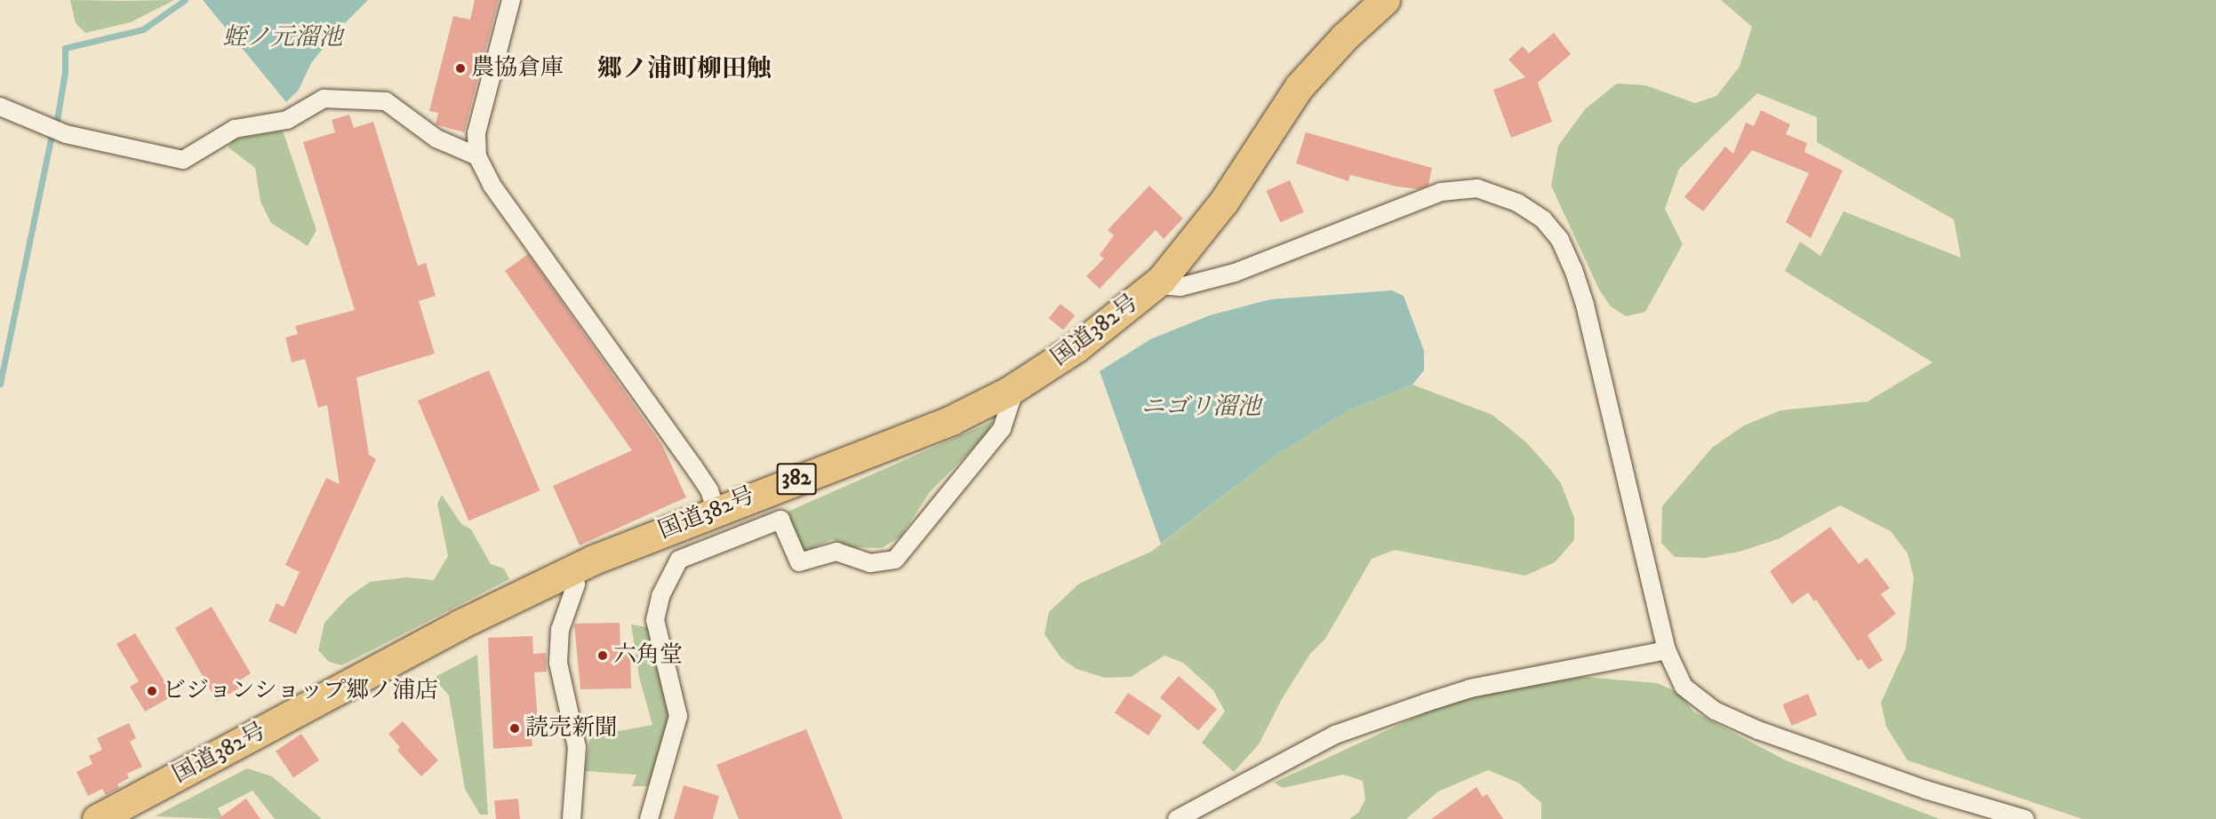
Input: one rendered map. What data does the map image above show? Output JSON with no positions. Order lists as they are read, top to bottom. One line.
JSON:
{"streets":{"highway":["国道382号","382"]},"districts":["郷ノ浦町柳田触"],"water":["蛭ノ元溜池","ニゴリ溜池"],"places":["農協倉庫","六角堂","ビジョンショップ郷ノ浦店","読売新聞"]}
